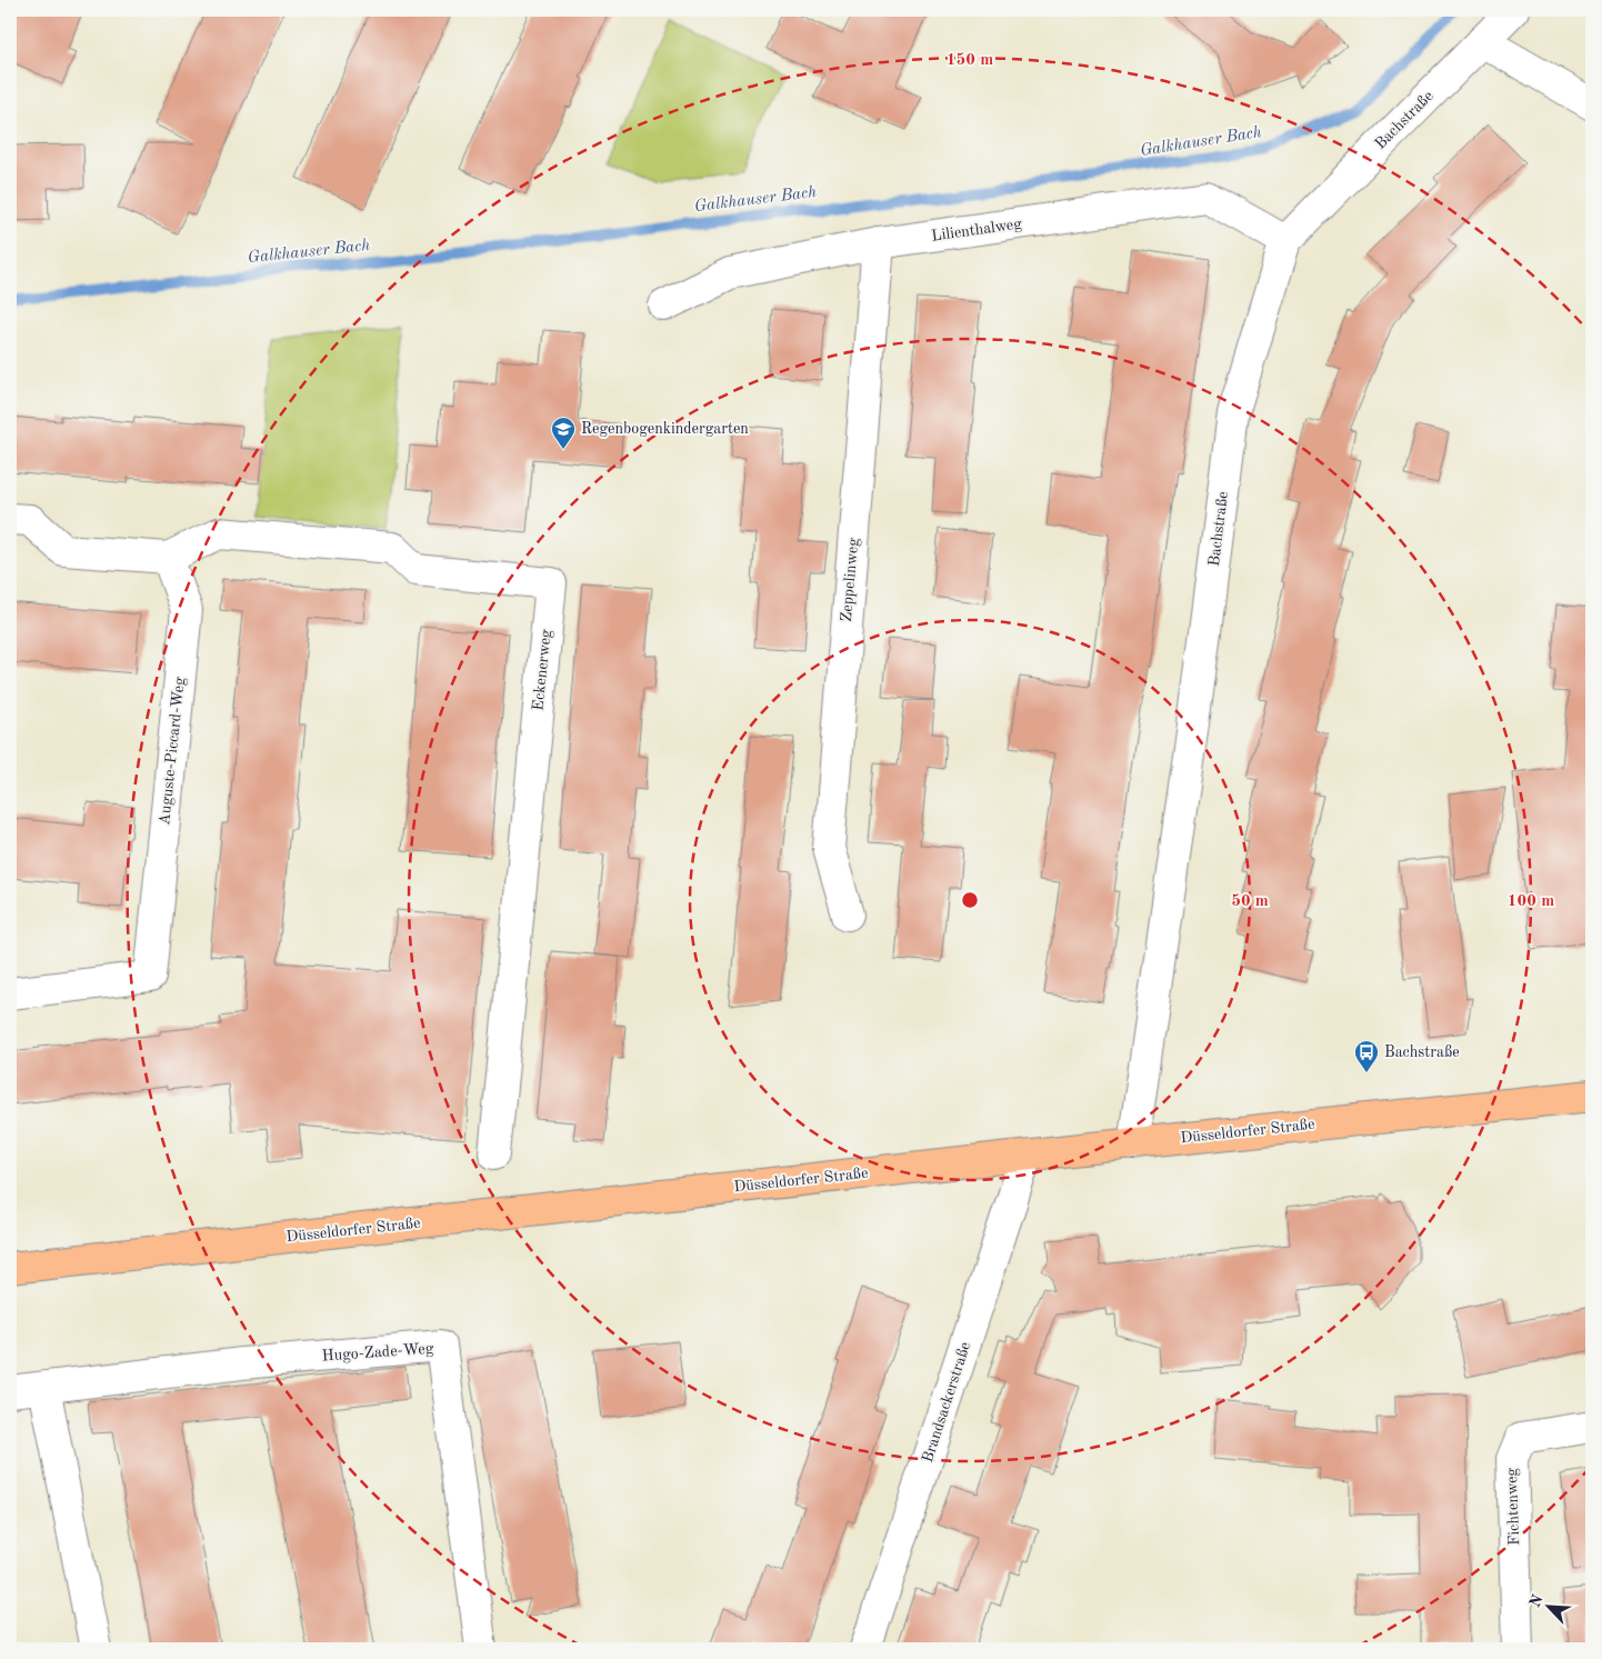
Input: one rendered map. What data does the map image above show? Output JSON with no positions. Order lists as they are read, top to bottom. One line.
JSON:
{"streets":{"main road":["Düsseldorfer Straße"],"street":["Bachstraße","Lilienthalweg","Zeppelinweg","Eckenerweg","Auguste-Piccard-Weg","Hugo-Zade-Weg","Brandsackerstraße","Fichtenweg"]},"crossings":[["Bachstraße","Lilienthalweg"],["Bachstraße","Düsseldorfer Straße"],["Lilienthalweg","Zeppelinweg"],["Eckenerweg","Auguste-Piccard-Weg"],["Düsseldorfer Straße","Brandsackerstraße"]],"water":["Galkhauser Bach"],"places":{"school or university":["Regenbogenkindergarten"],"bus stop":["Bachstraße"]},"north":"top left","rings":["150 m","50 m","100 m"]}
